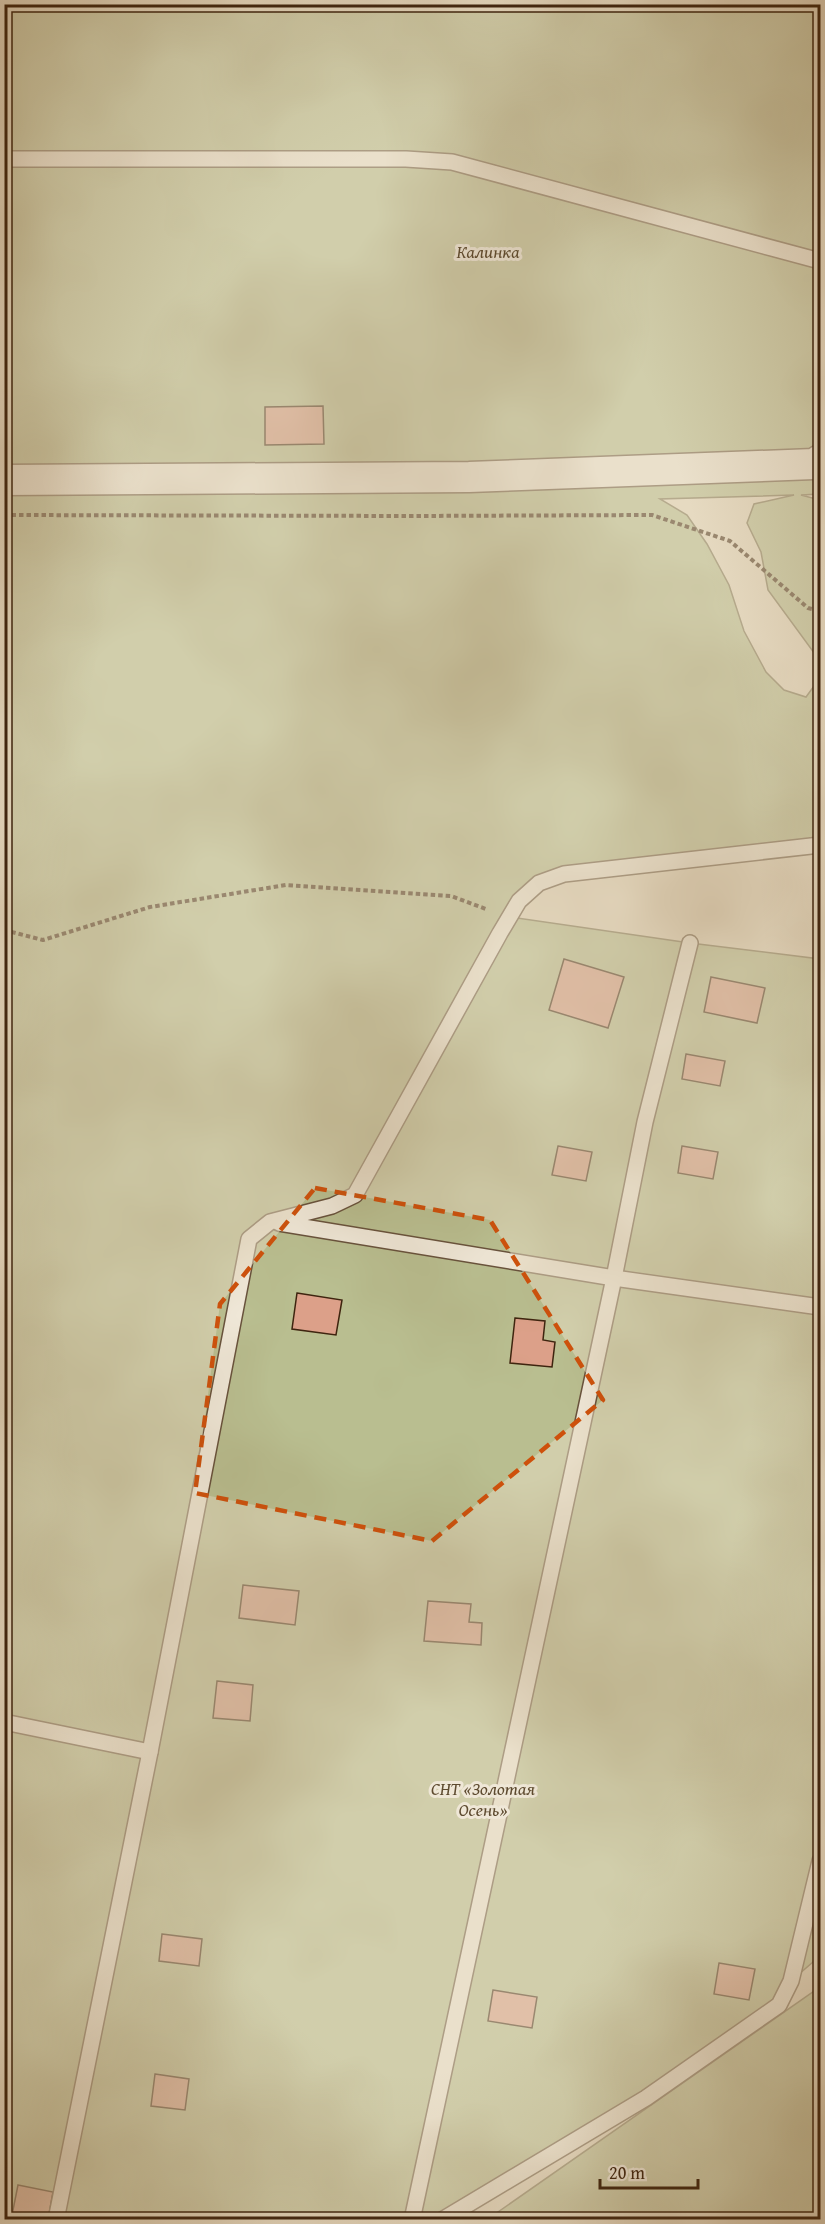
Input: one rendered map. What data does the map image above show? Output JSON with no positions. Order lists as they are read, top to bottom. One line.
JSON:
{"parks":["Калинка","СНТ «Золотая Осень»"],"scale_bar":"20 m"}
